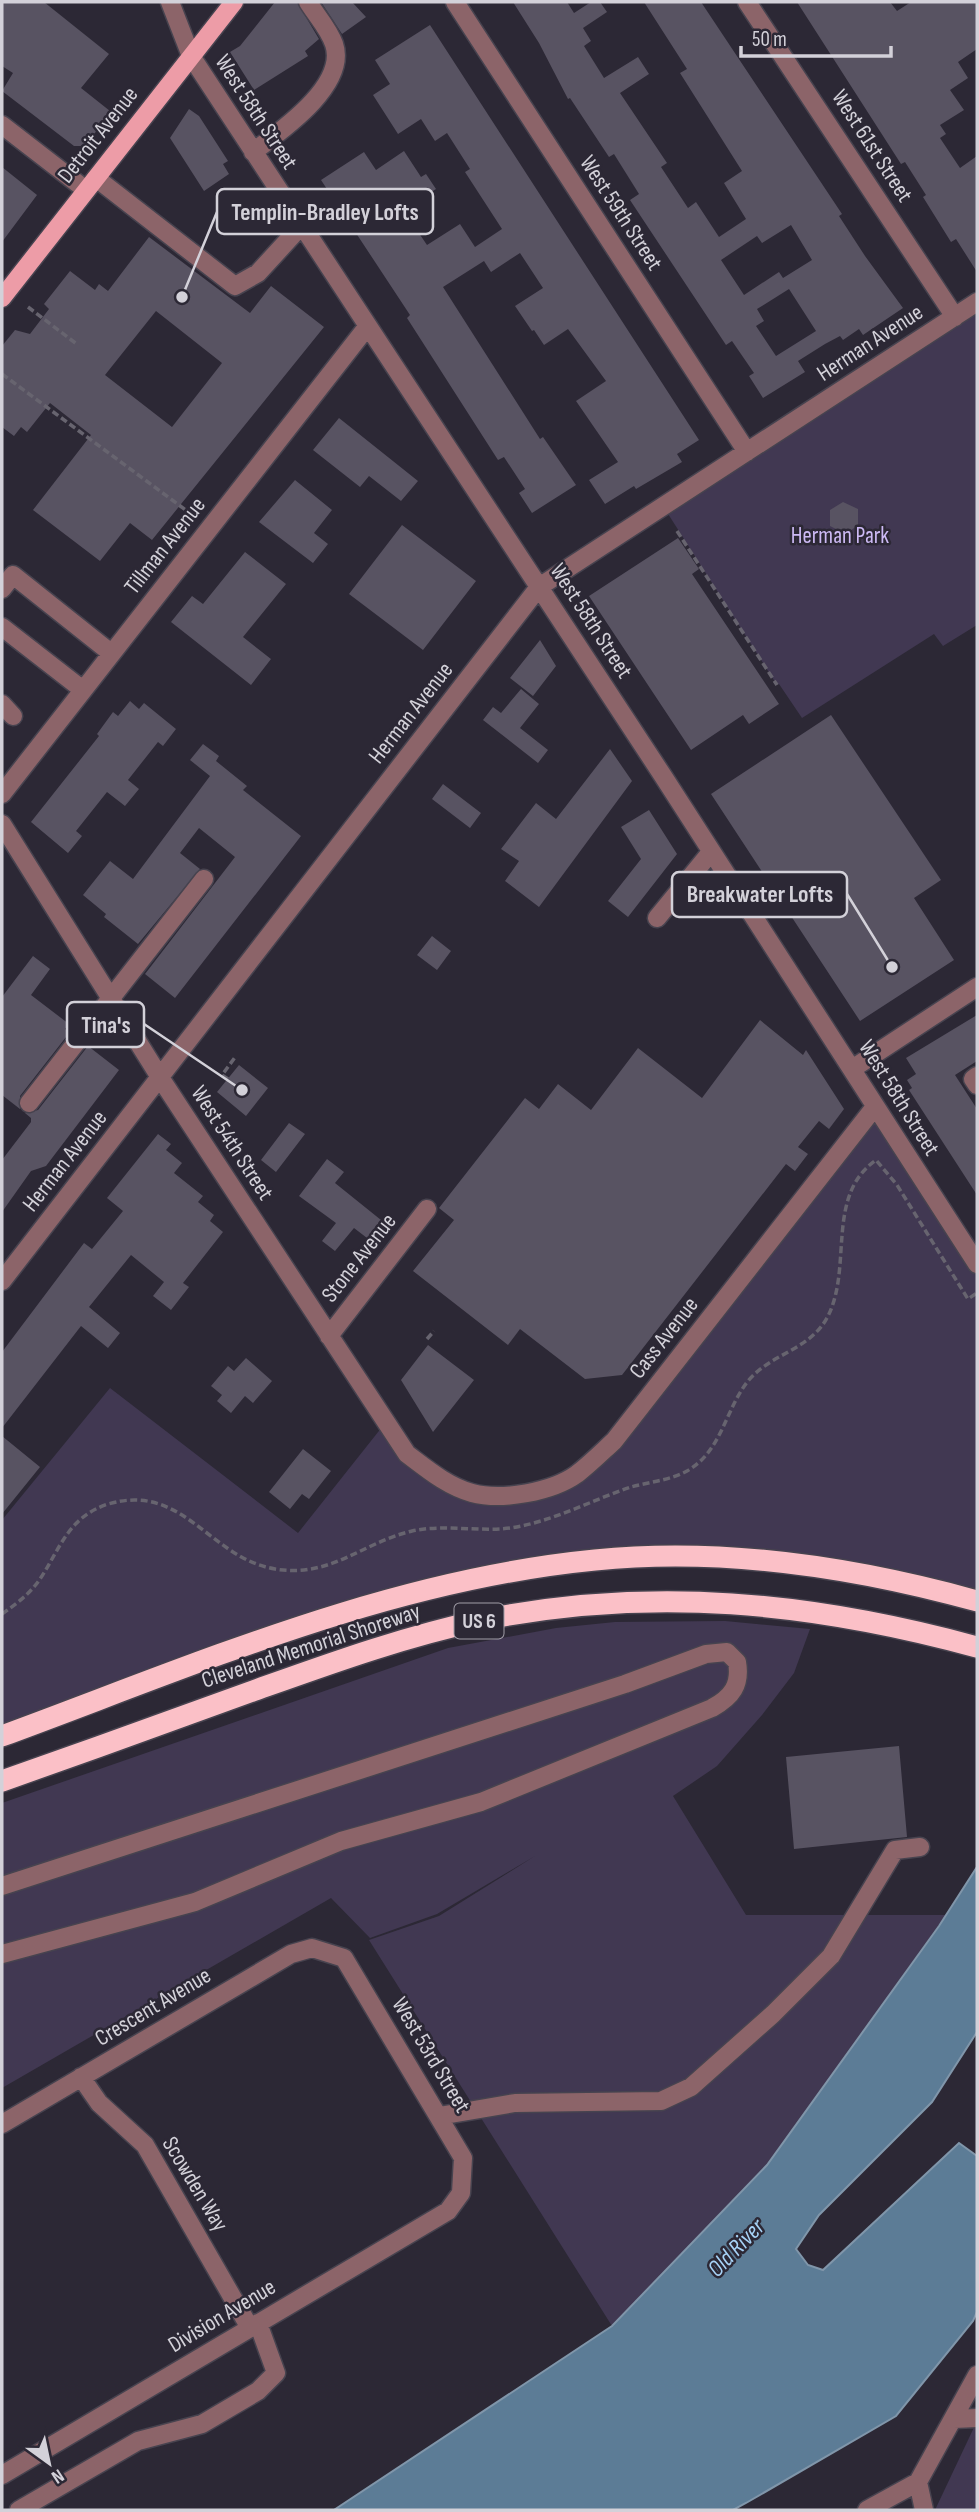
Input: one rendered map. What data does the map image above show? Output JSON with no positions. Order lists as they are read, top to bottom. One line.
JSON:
{"streets":{"highway":["US 6","Cleveland Memorial Shoreway"],"main road":["Detroit Avenue"],"street":["West 58th Street","West 61st Street","West 59th Street","Herman Avenue","Tillman Avenue","West 54th Street","Stone Avenue","Cass Avenue","Crescent Avenue","West 53rd Street","Scowden Way","Division Avenue"]},"crossings":[["West 58th Street","Detroit Avenue"],["West 58th Street","Herman Avenue"],["West 58th Street","Tillman Avenue"],["West 58th Street","Cass Avenue"],["West 61st Street","Herman Avenue"],["West 59th Street","Herman Avenue"],["Herman Avenue","West 54th Street"],["West 54th Street","Stone Avenue"],["West 54th Street","Cass Avenue"],["Crescent Avenue","West 53rd Street"],["Crescent Avenue","Scowden Way"],["West 53rd Street","Division Avenue"],["Scowden Way","Division Avenue"]],"water":["Old River"],"parks":["Herman Park"],"places":["Templin-Bradley Lofts","Breakwater Lofts","Tina's"],"scale_bar":"50 m","north":"bottom right"}
